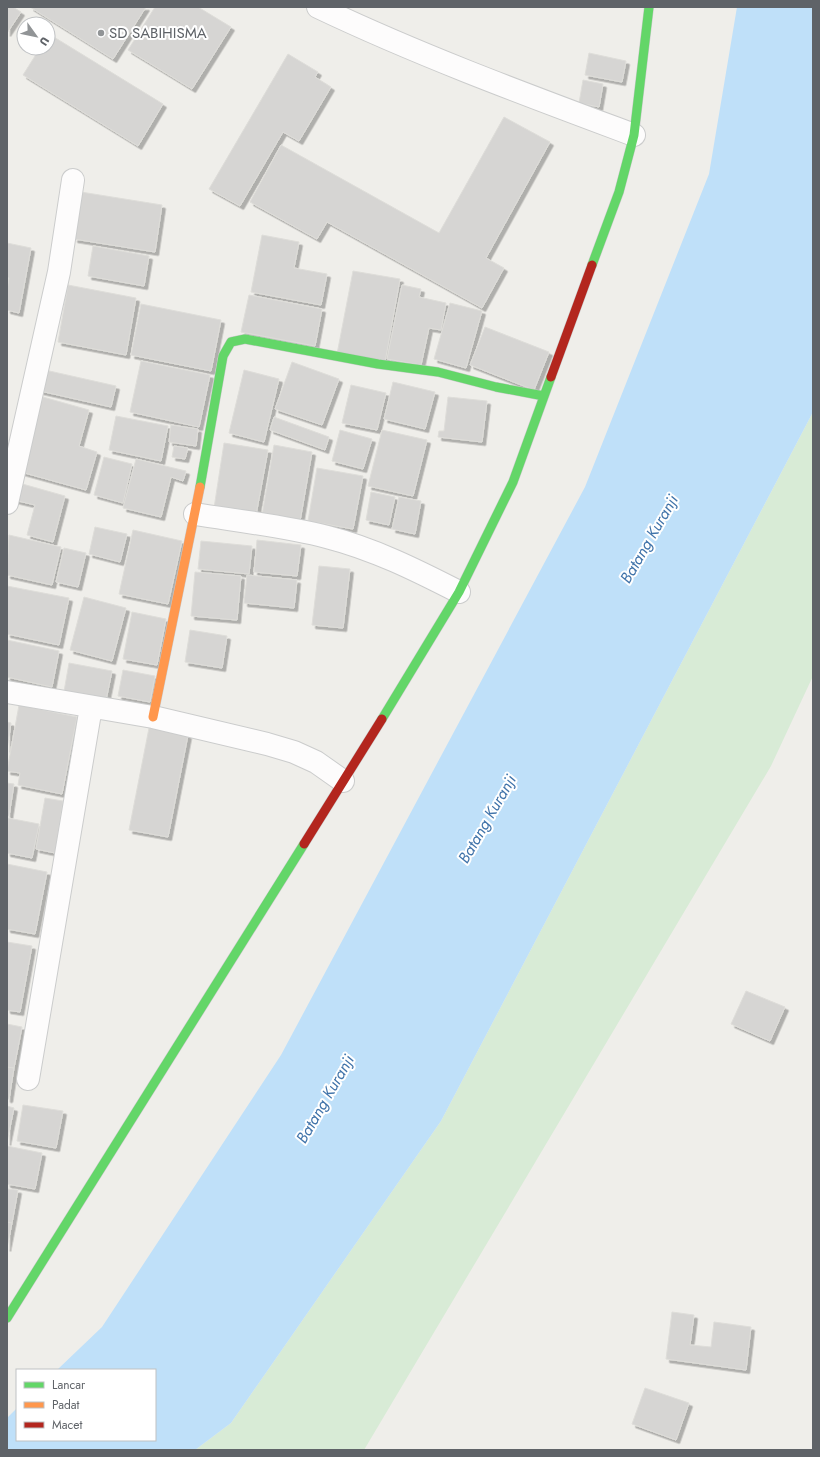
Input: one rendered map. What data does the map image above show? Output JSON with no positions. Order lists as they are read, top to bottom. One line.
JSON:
{"water":["Batang Kuranji"],"places":["SD SABIHISMA"],"legend":["Lancar","Padat","Macet"],"north":"bottom right"}
